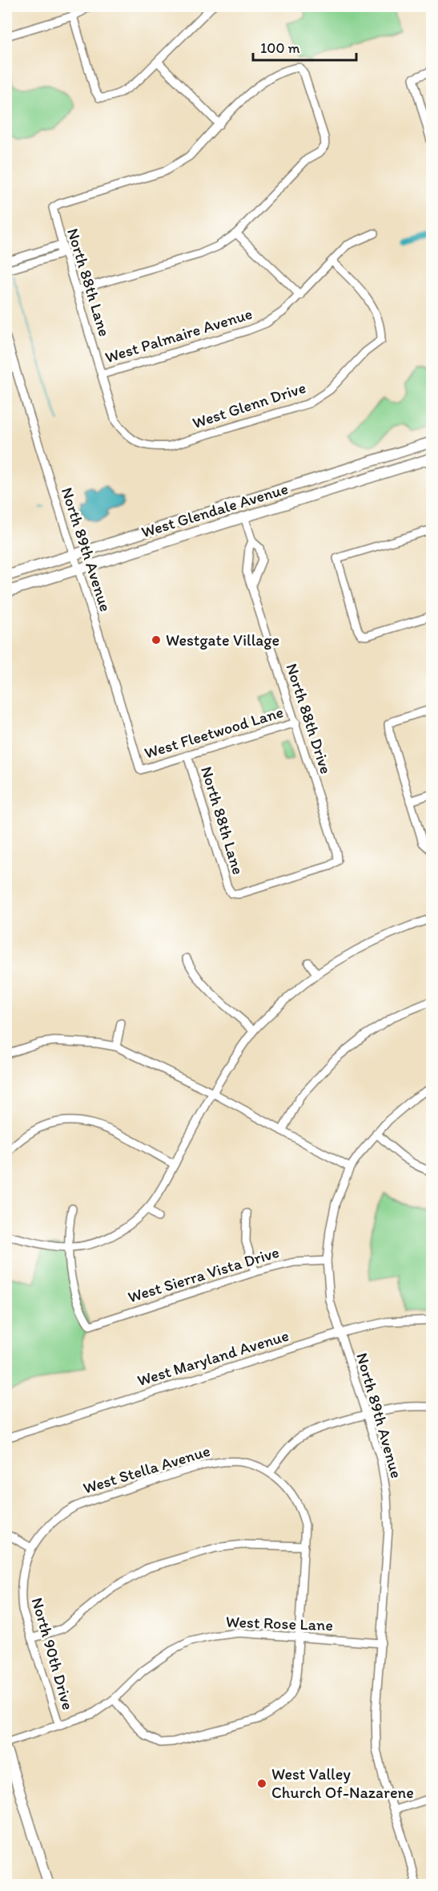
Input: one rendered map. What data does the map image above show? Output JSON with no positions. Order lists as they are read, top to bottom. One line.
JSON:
{"streets":{"main road":["West Glendale Avenue"],"street":["North 88th Lane","West Palmaire Avenue","West Glenn Drive","North 89th Avenue","North 88th Drive","West Fleetwood Lane","West Sierra Vista Drive","West Maryland Avenue","West Stella Avenue","West Rose Lane","North 90th Drive"]},"crossings":[["North 88th Lane","West Palmaire Avenue"],["North 88th Lane","West Glenn Drive"],["North 88th Lane","North 88th Drive"],["North 88th Lane","West Fleetwood Lane"],["West Palmaire Avenue","West Glenn Drive"],["West Glendale Avenue","North 89th Avenue"],["North 89th Avenue","West Fleetwood Lane"],["North 89th Avenue","West Sierra Vista Drive"],["North 89th Avenue","West Maryland Avenue"],["North 89th Avenue","West Rose Lane"],["North 88th Drive","West Fleetwood Lane"],["West Stella Avenue","West Rose Lane"],["West Stella Avenue","North 90th Drive"],["West Rose Lane","North 90th Drive"]],"places":["Westgate Village","West Valley Church Of-Nazarene"],"scale_bar":"100 m"}
